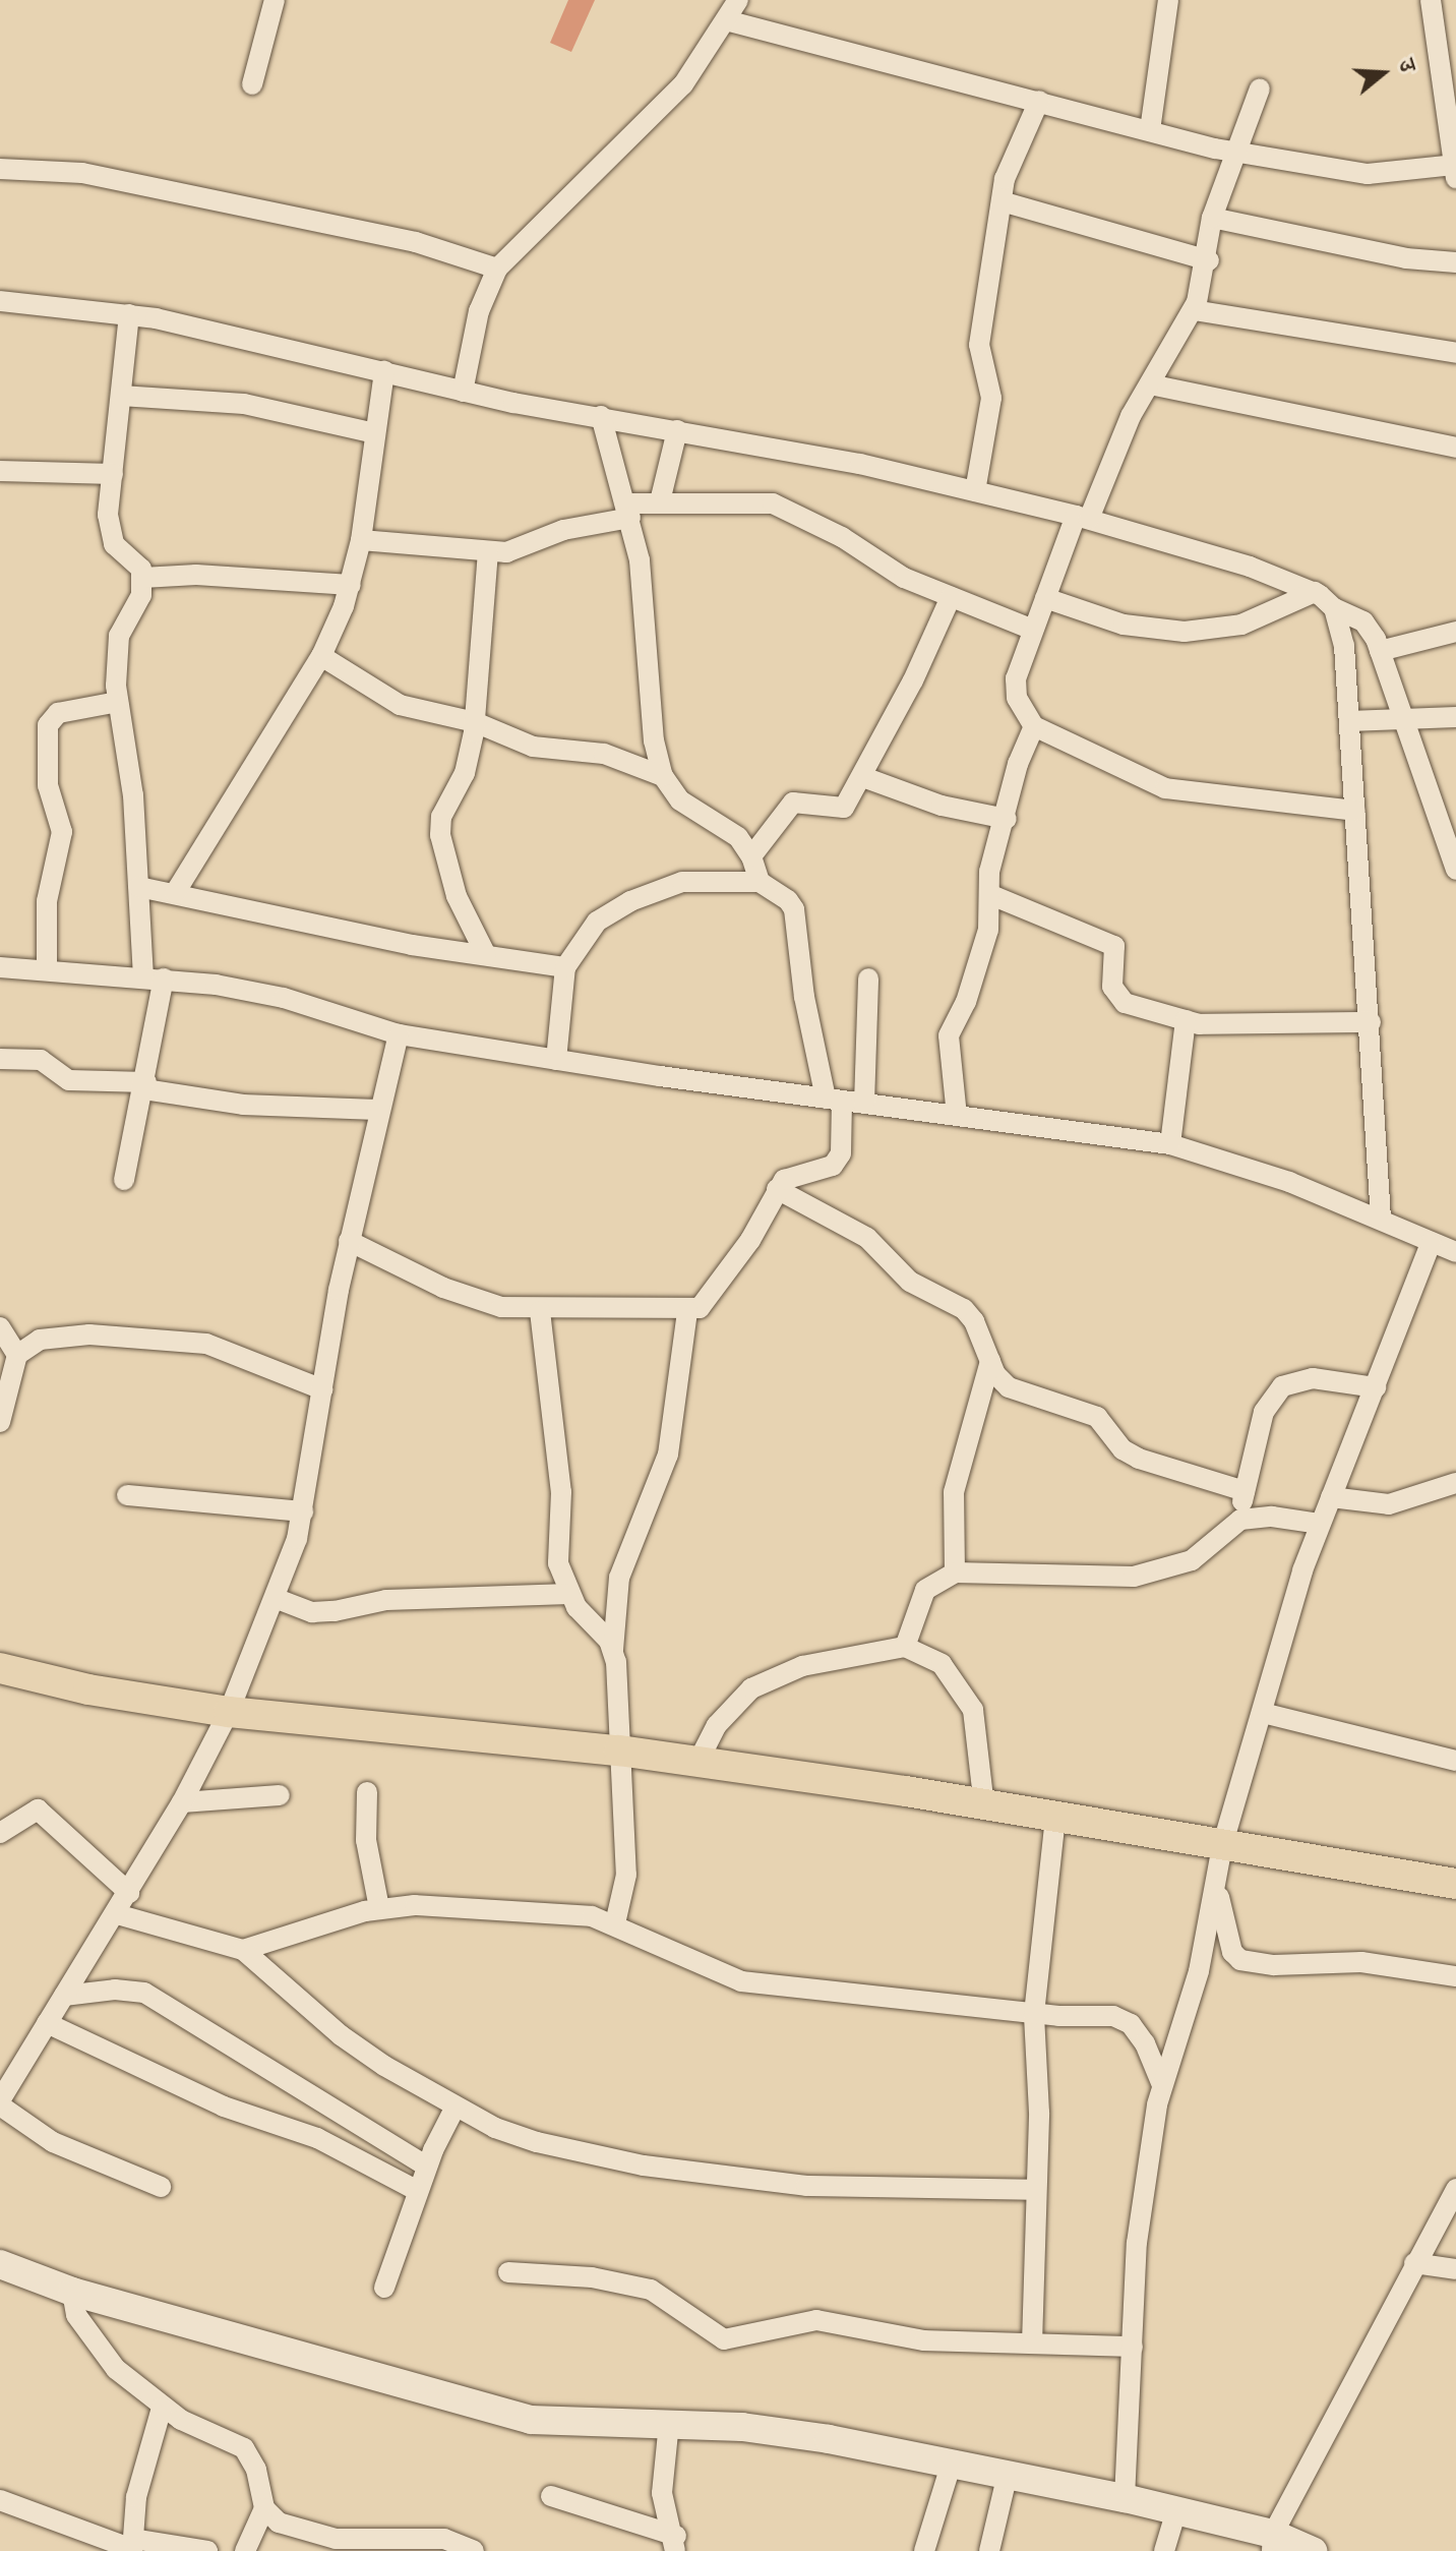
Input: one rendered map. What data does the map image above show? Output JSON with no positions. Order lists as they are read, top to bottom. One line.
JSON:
{"north":"right"}
